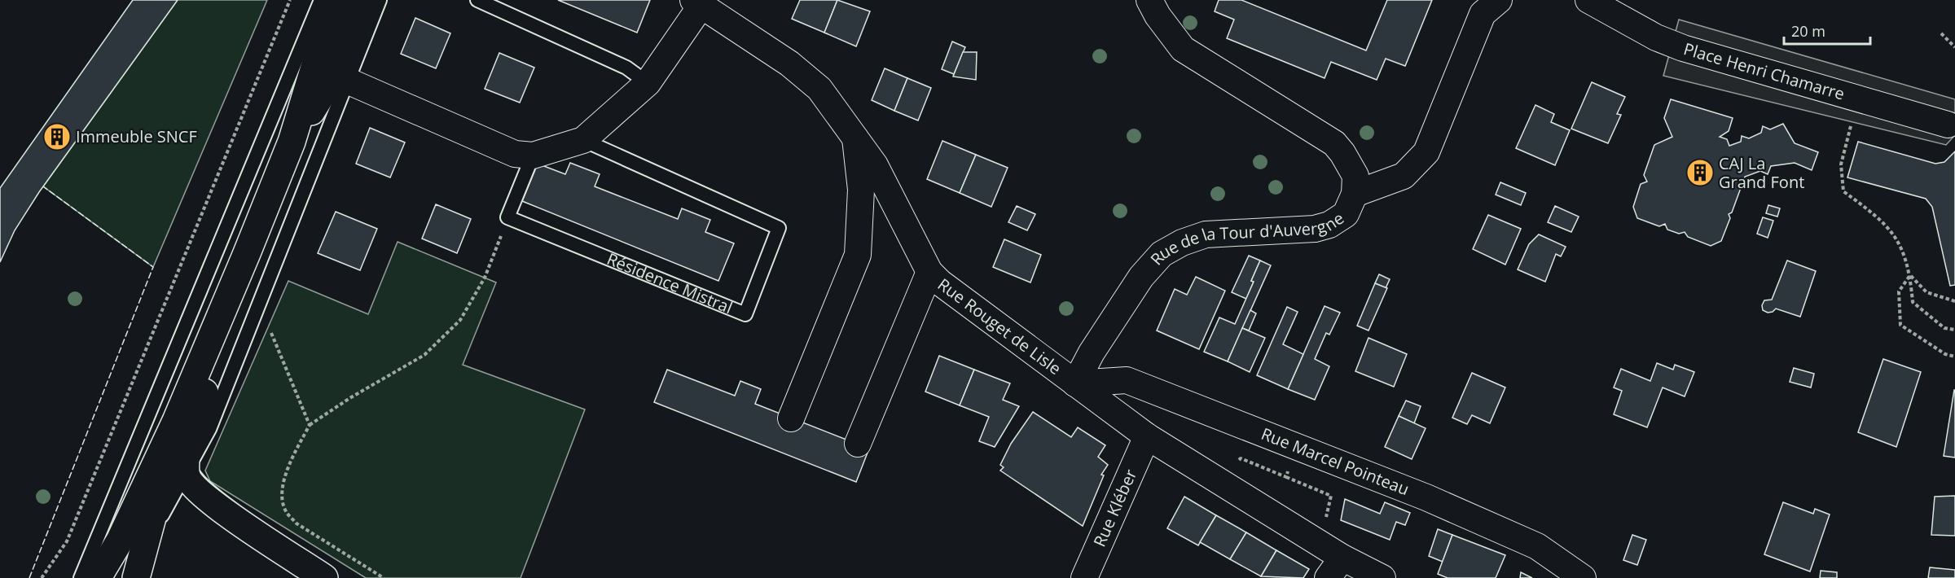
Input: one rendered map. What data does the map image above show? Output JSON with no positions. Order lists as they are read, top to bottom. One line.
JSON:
{"streets":{"street":["Place Henri Chamarre","Rue de la Tour d'Auvergne","Rue Rouget de Lisle","Rue Marcel Pointeau","Rue Kléber"],"lane":["Résidence Mistral"]},"crossings":[["Rue de la Tour d'Auvergne","Rue Rouget de Lisle"],["Rue de la Tour d'Auvergne","Rue Marcel Pointeau"],["Rue Rouget de Lisle","Rue Marcel Pointeau"],["Rue Rouget de Lisle","Rue Kléber"]],"places":{"building":["Immeuble SNCF","CAJ La Grand Font"]},"scale_bar":"20 m"}
